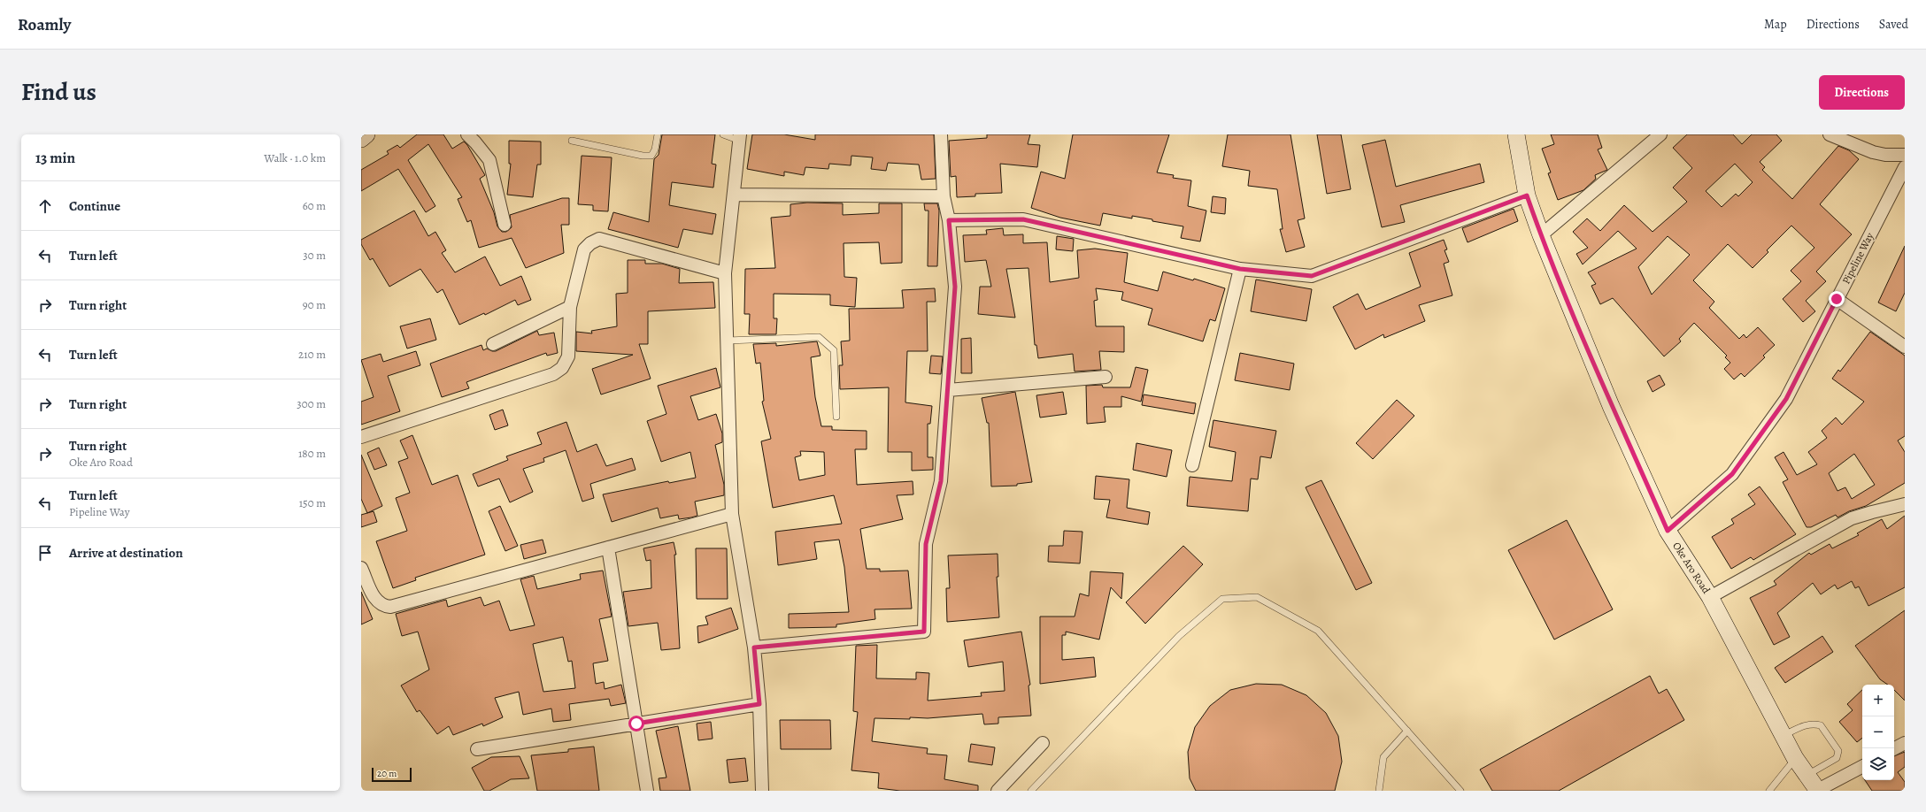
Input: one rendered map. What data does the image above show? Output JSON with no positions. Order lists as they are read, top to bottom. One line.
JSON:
{"streets":{"main road":["Oke Aro Road"],"street":["Pipeline Way"]},"crossings":[["Pipeline Way","Oke Aro Road"]],"scale_bar":"20 m","page":{"header":"Roamly","nav":["Map","Directions","Saved"],"title":"Find us","buttons":"Directions","heading":["13 min","Walk · 1.0 km"],"list":[["Continue","60 m"],["Turn left","30 m"],["Turn right","90 m"],["Turn left","210 m"],["Turn right","300 m"],["Turn right","Oke Aro Road","180 m"],["Turn left","Pipeline Way","150 m"],"Arrive at destination"],"map_buttons":["+","−"],"scale":"20 m"}}
